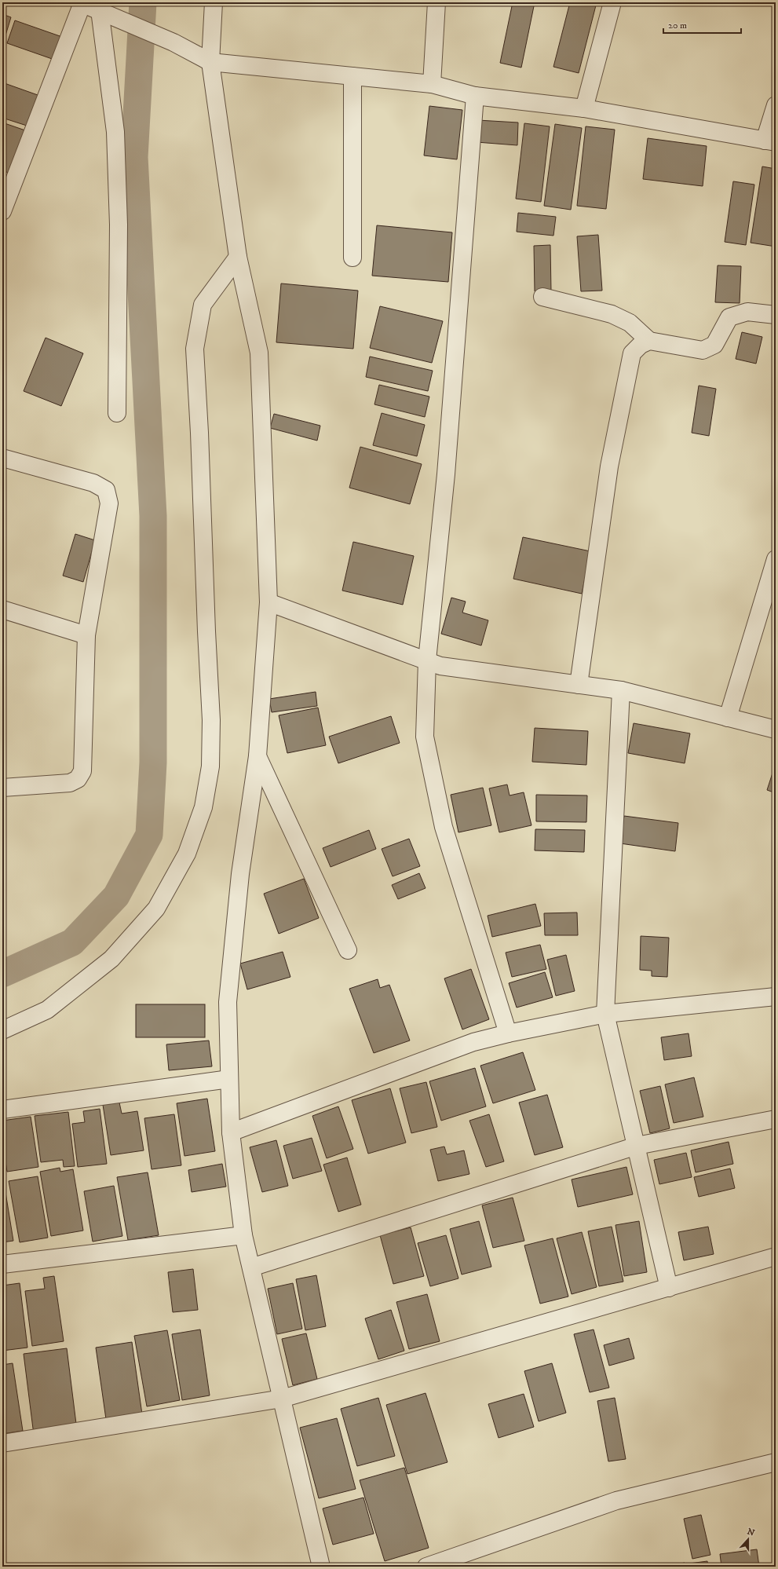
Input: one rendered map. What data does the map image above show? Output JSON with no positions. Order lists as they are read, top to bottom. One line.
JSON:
{"scale_bar":"20 m","north":"top"}
